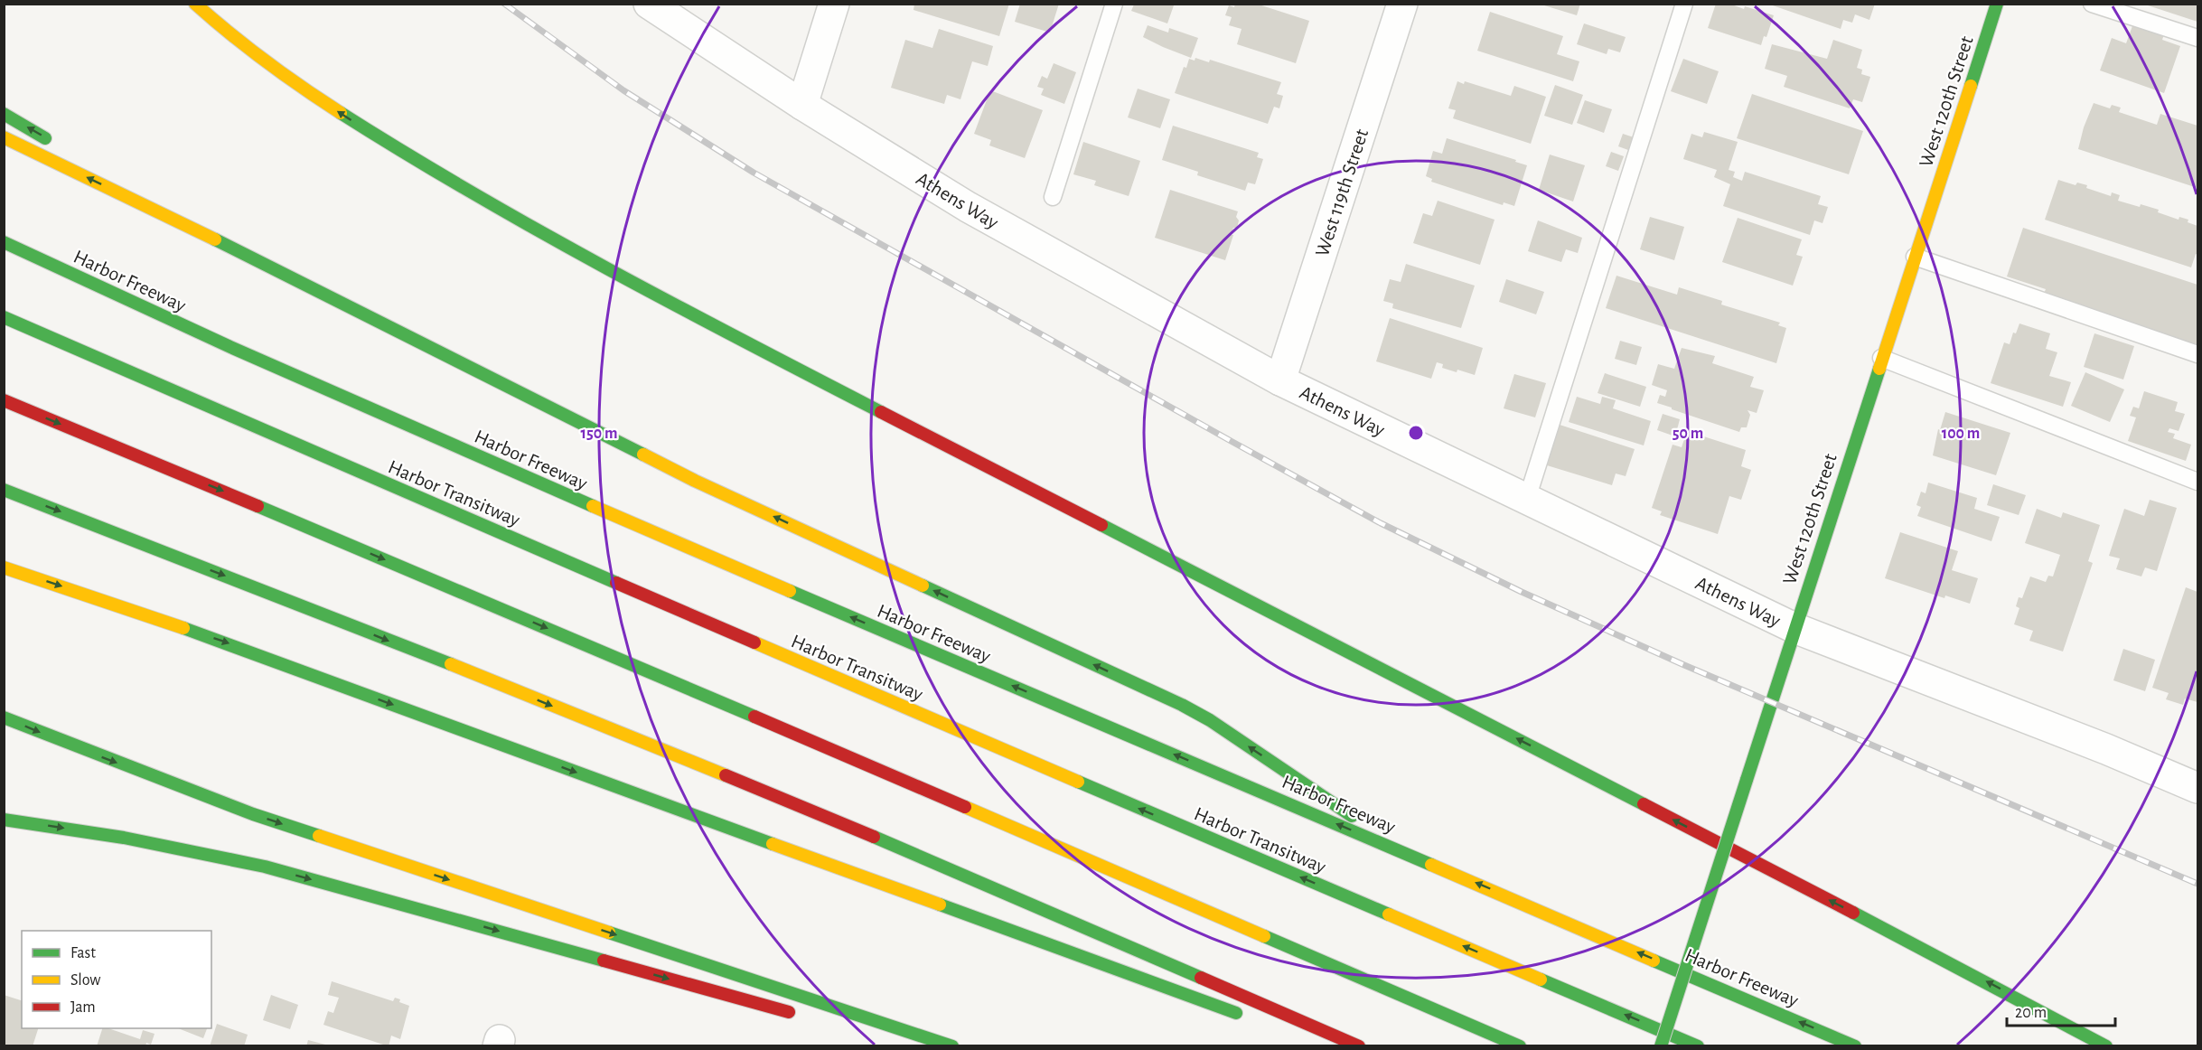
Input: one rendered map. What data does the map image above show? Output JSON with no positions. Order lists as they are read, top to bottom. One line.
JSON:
{"streets":{"main road":["West 120th Street","Harbor Freeway","Harbor Transitway"],"street":["West 119th Street","Athens Way"]},"crossings":[["West 120th Street","Athens Way"],["West 119th Street","Athens Way"]],"legend":["Fast","Slow","Jam"],"scale_bar":"20 m","rings":["50 m","100 m","150 m"]}
